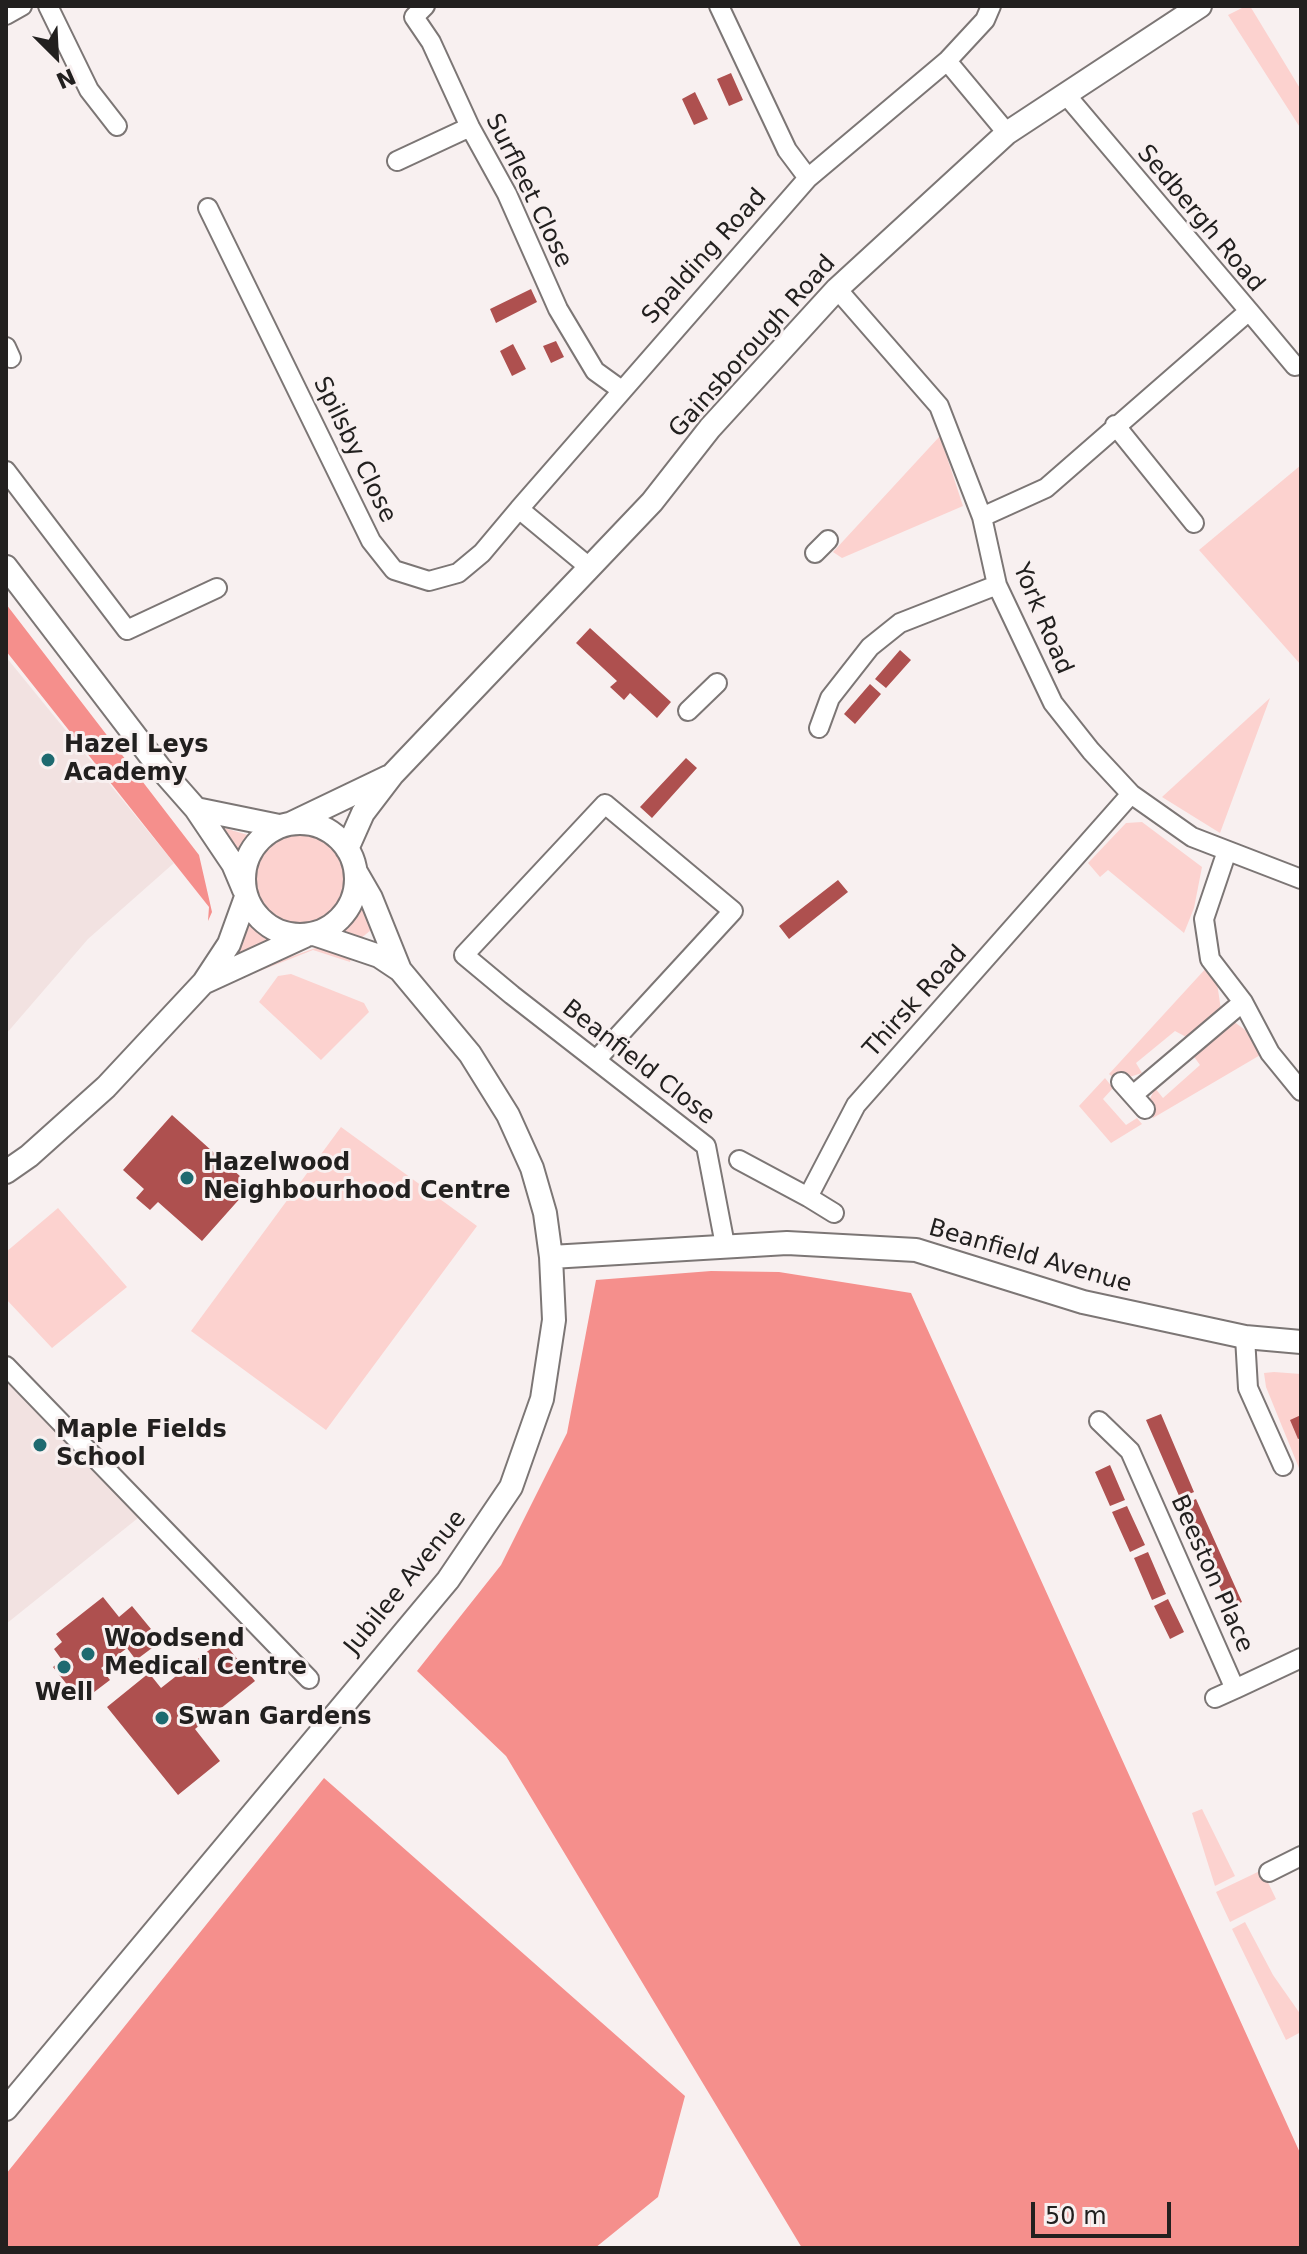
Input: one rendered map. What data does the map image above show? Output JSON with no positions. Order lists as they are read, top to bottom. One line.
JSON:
{"streets":{"street":["Surfleet Close","Sedbergh Road","Spalding Road","Gainsborough Road","Spilsby Close","York Road","Thirsk Road","Beanfield Close","Beanfield Avenue","Beeston Place","Jubilee Avenue"]},"crossings":[["Surfleet Close","Spalding Road"],["Sedbergh Road","Gainsborough Road"],["Sedbergh Road","York Road"],["Spalding Road","Spilsby Close"],["Gainsborough Road","York Road"],["Gainsborough Road","Jubilee Avenue"],["York Road","Thirsk Road"],["Beanfield Close","Beanfield Avenue"],["Beanfield Avenue","Jubilee Avenue"]],"places":["Hazel Leys Academy","Hazelwood Neighbourhood Centre","Maple Fields School","Woodsend Medical Centre","Well","Swan Gardens"],"scale_bar":"50 m","north":"bottom right"}
